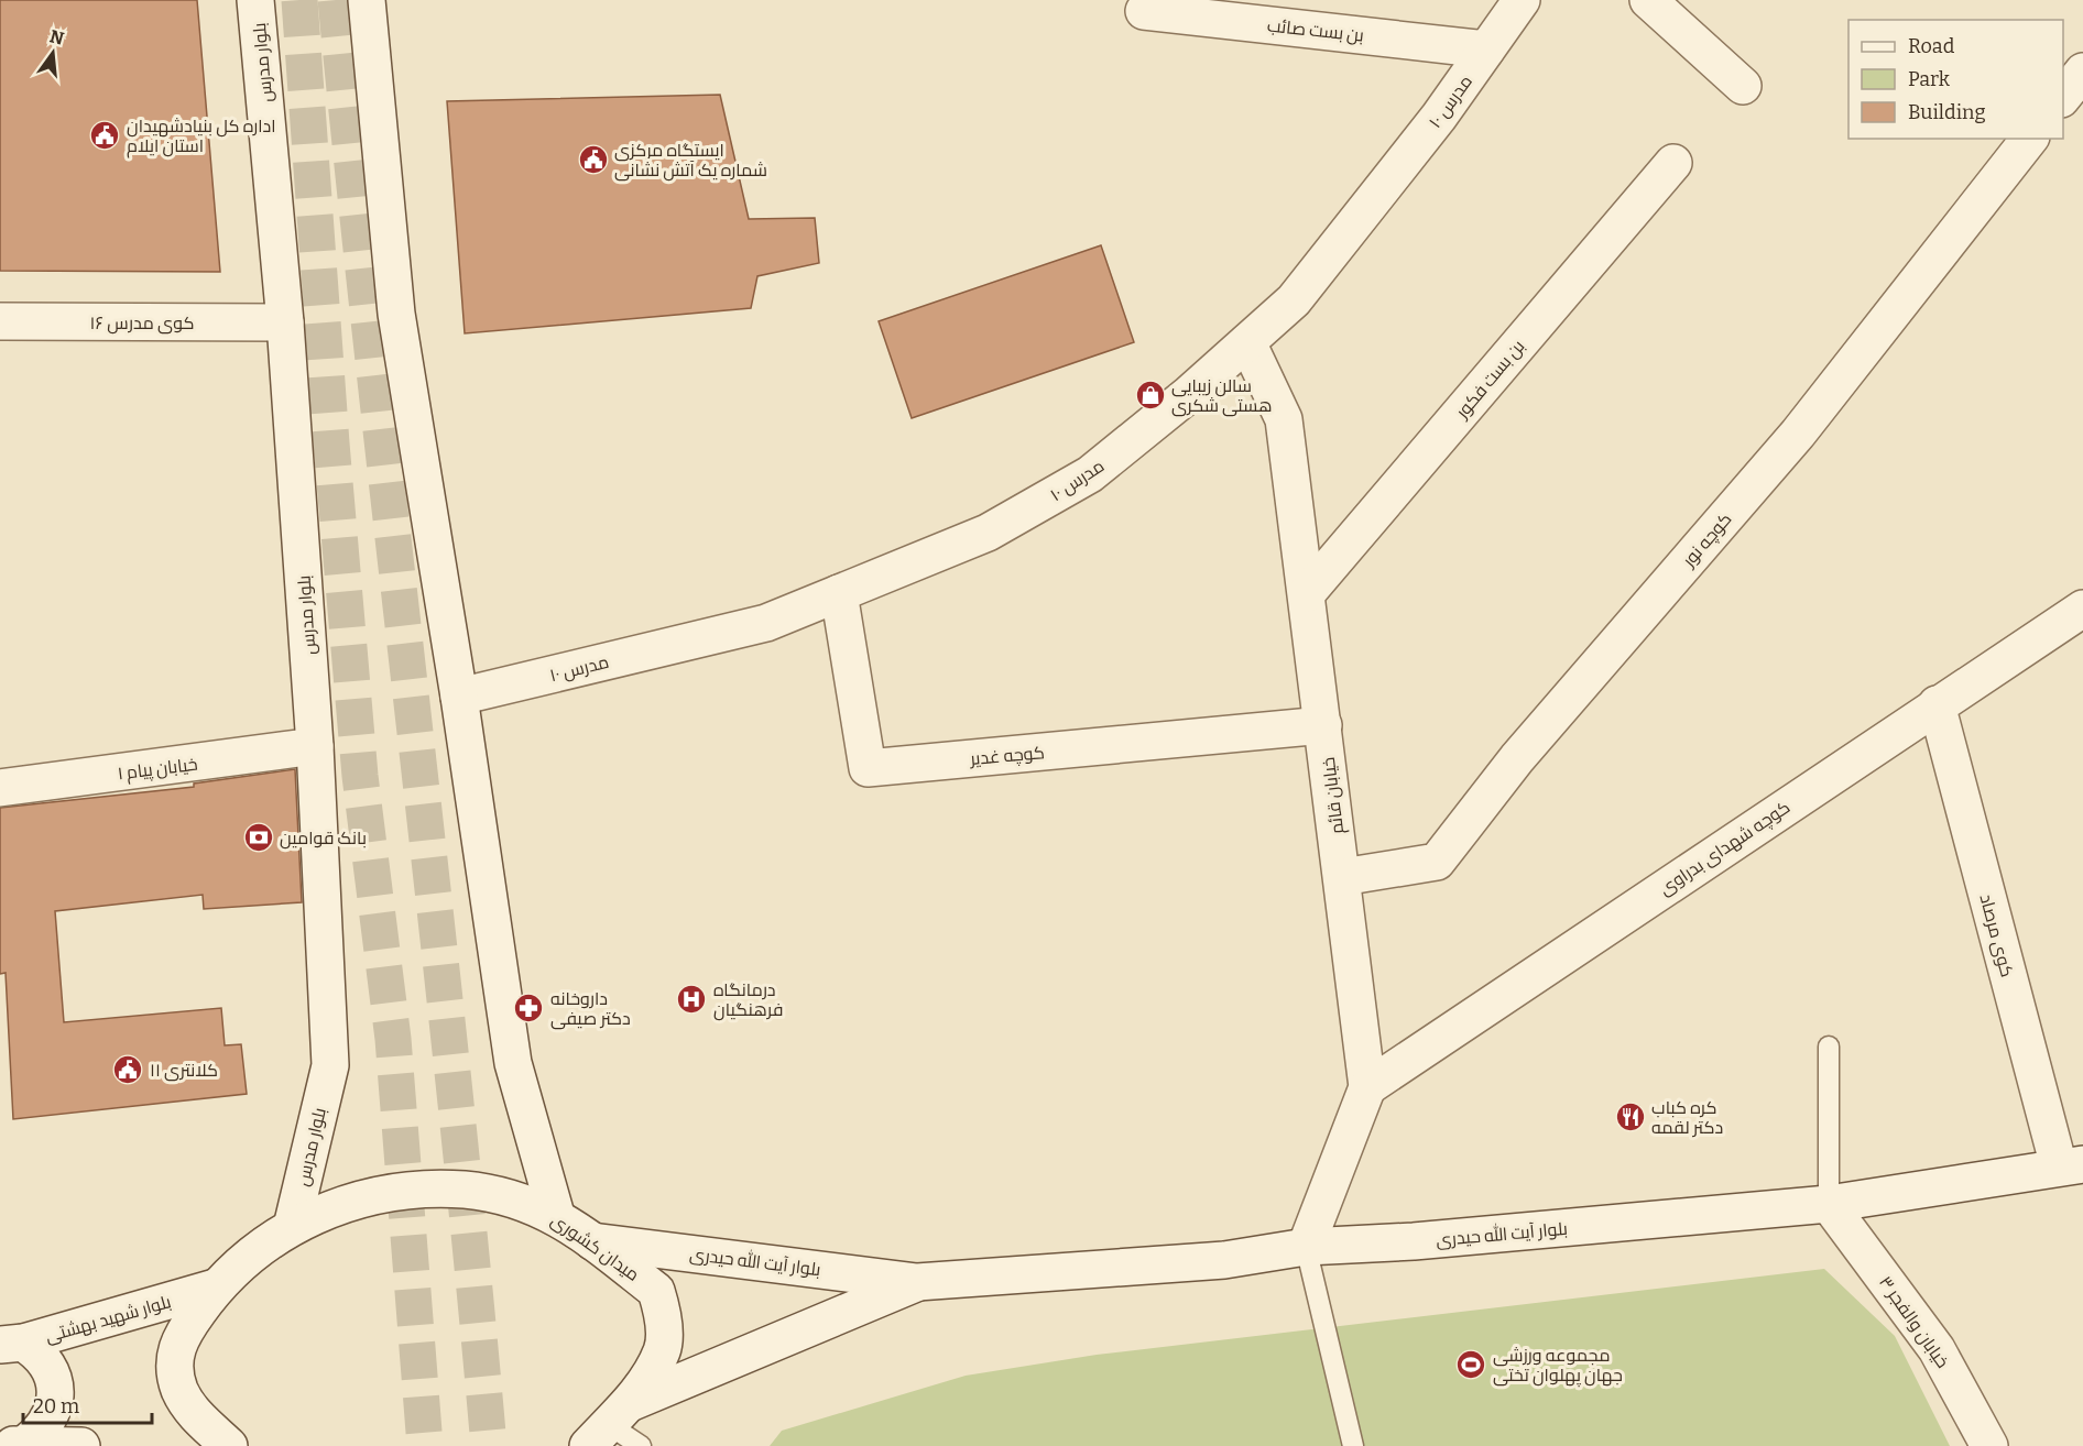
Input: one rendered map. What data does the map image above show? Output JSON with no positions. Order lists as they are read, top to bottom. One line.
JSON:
{"streets":{"street":["بن بست صائب","بلوار مدرس","مدرس ۱۰","کوی مدرس ۱۶","بن بست فکور","کوچه نور","کوچه غدیر","خیابان پیام ۱","خیابان قائم","کوچه شهدای بدراوی","کوی مرصاد","بلوار آیت الله حیدری","میدان کشوری","بلوار شهید بهشتی","خیابان والفجر ۳"]},"crossings":[["بن بست صائب","مدرس ۱۰"],["بلوار مدرس","کوی مدرس ۱۶"],["بلوار مدرس","خیابان پیام ۱"],["بلوار مدرس","میدان کشوری"],["مدرس ۱۰","کوچه غدیر"],["مدرس ۱۰","خیابان قائم"],["بن بست فکور","خیابان قائم"],["کوچه نور","خیابان قائم"],["کوچه غدیر","خیابان قائم"],["خیابان قائم","کوچه شهدای بدراوی"],["خیابان قائم","بلوار آیت الله حیدری"],["کوچه شهدای بدراوی","کوی مرصاد"],["کوی مرصاد","بلوار آیت الله حیدری"],["بلوار آیت الله حیدری","میدان کشوری"],["بلوار آیت الله حیدری","خیابان والفجر ۳"],["میدان کشوری","بلوار شهید بهشتی"]],"places":{"public building":["اداره کل بنیادشهیدان استان ایلام","ایستگاه مرکزی شماره یک آتش نشانی","کلانتری ۱۱"],"shop":["سالن زیبایی هستی شکری"],"bank":["بانک قوامین"],"hospital":["درمانگاه فرهنگیان"],"pharmacy":["داروخانه دکتر صیفی"],"restaurant":["کره کباب دکتر لقمه"],"sports":["مجموعه ورزشی جهان پهلوان تختی"]},"legend":["Road","Park","Building"],"scale_bar":"20 m","north":"top"}
